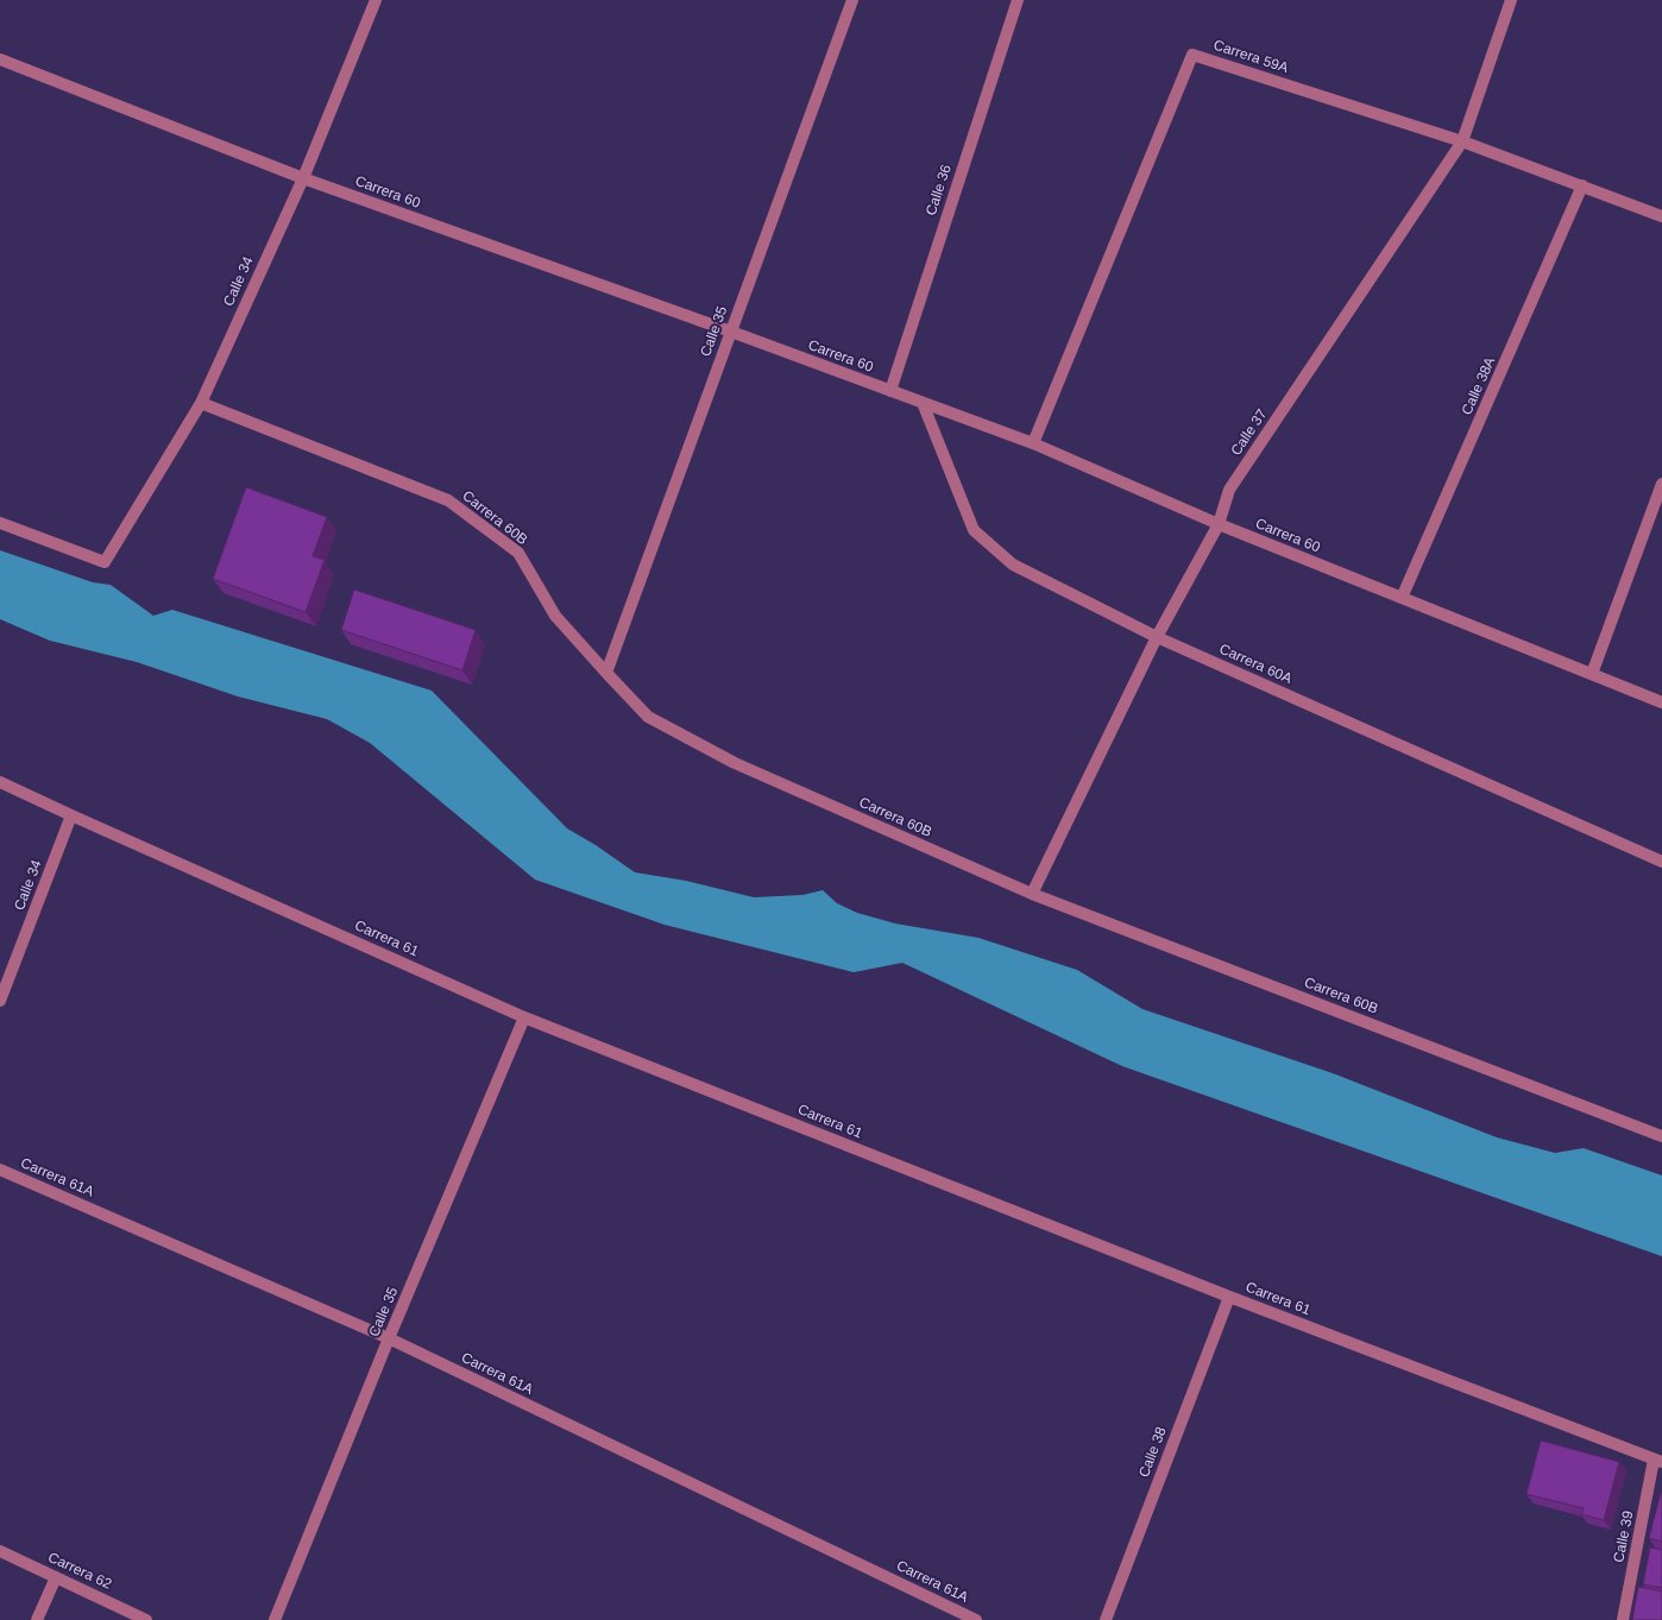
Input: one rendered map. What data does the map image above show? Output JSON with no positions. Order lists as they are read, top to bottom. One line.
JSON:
{"streets":{"street":["Carrera 59A","Calle 36","Carrera 60","Calle 34","Calle 35","Calle 38A","Calle 37","Carrera 60B","Carrera 60A","Carrera 61","Carrera 61A","Calle 38","Calle 39","Carrera 62"]},"crossings":[["Carrera 59A","Carrera 60"],["Carrera 59A","Calle 38A"],["Carrera 59A","Calle 37"],["Calle 36","Carrera 60"],["Carrera 60","Calle 34"],["Carrera 60","Calle 35"],["Carrera 60","Calle 38A"],["Carrera 60","Calle 37"],["Carrera 60","Carrera 60A"],["Calle 34","Carrera 60B"],["Calle 34","Carrera 61"],["Calle 35","Carrera 60B"],["Calle 35","Carrera 61"],["Calle 35","Carrera 61A"],["Calle 37","Carrera 60B"],["Calle 37","Carrera 60A"],["Carrera 61","Calle 38"],["Carrera 61","Calle 39"]]}
